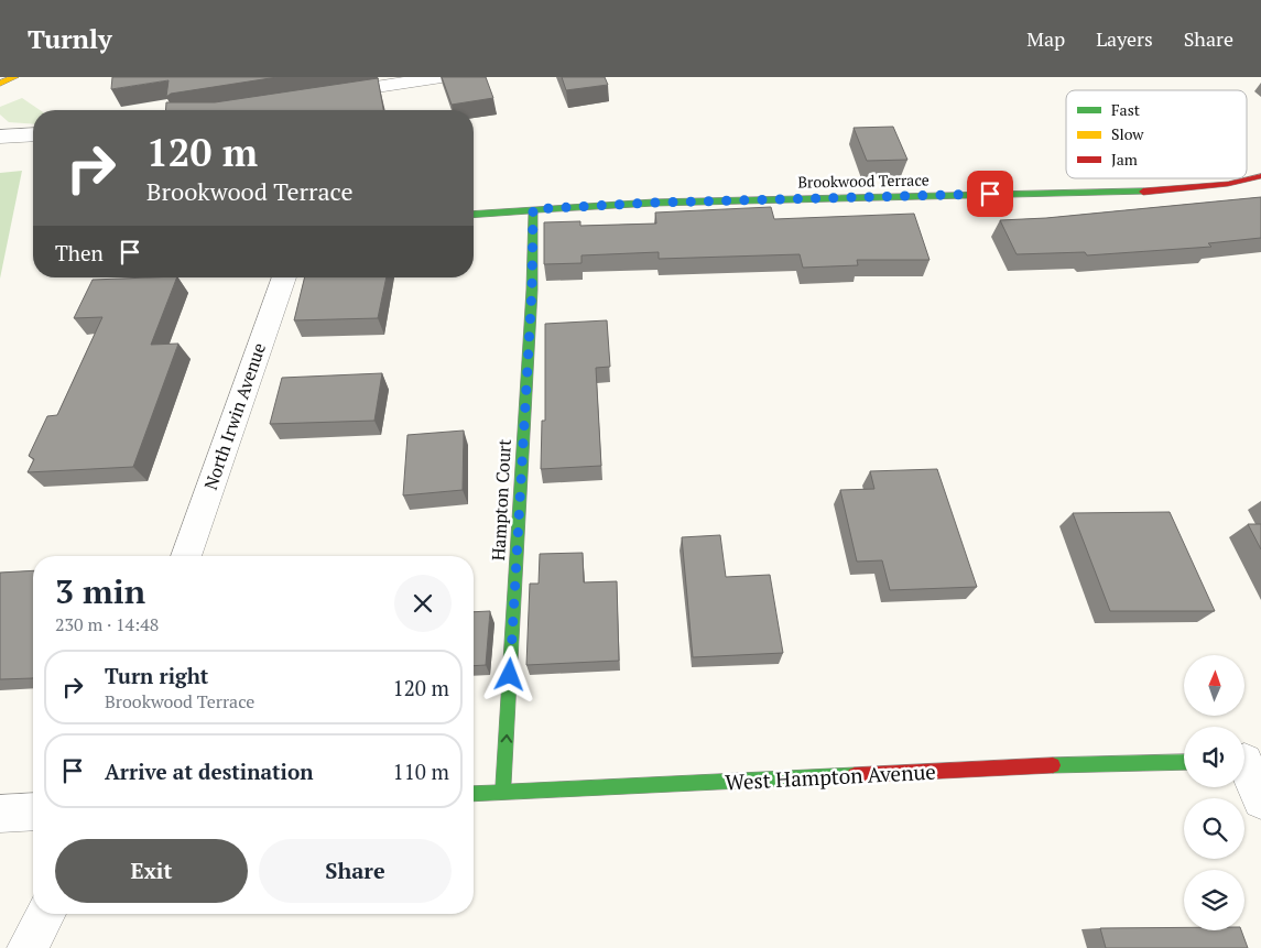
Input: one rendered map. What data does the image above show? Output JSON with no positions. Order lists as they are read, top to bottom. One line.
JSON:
{"streets":{"street":["Brookwood Terrace","North Irwin Avenue","Hampton Court","West Hampton Avenue"]},"crossings":[["Brookwood Terrace","Hampton Court"],["Hampton Court","West Hampton Avenue"]],"one_way":["Hampton Court"],"legend":["Fast","Slow","Jam"],"north":"top","page":{"header":"Turnly","nav":["Map","Layers","Share"],"turn":["120 m","Brookwood Terrace"],"then":"Then","heading":["3 min","230 m · 14:48"],"list":[{"name":"Turn right","note":"Brookwood Terrace","value":"120 m"},{"name":"Arrive at destination","value":"110 m"}],"buttons":["Exit","Share"]}}
